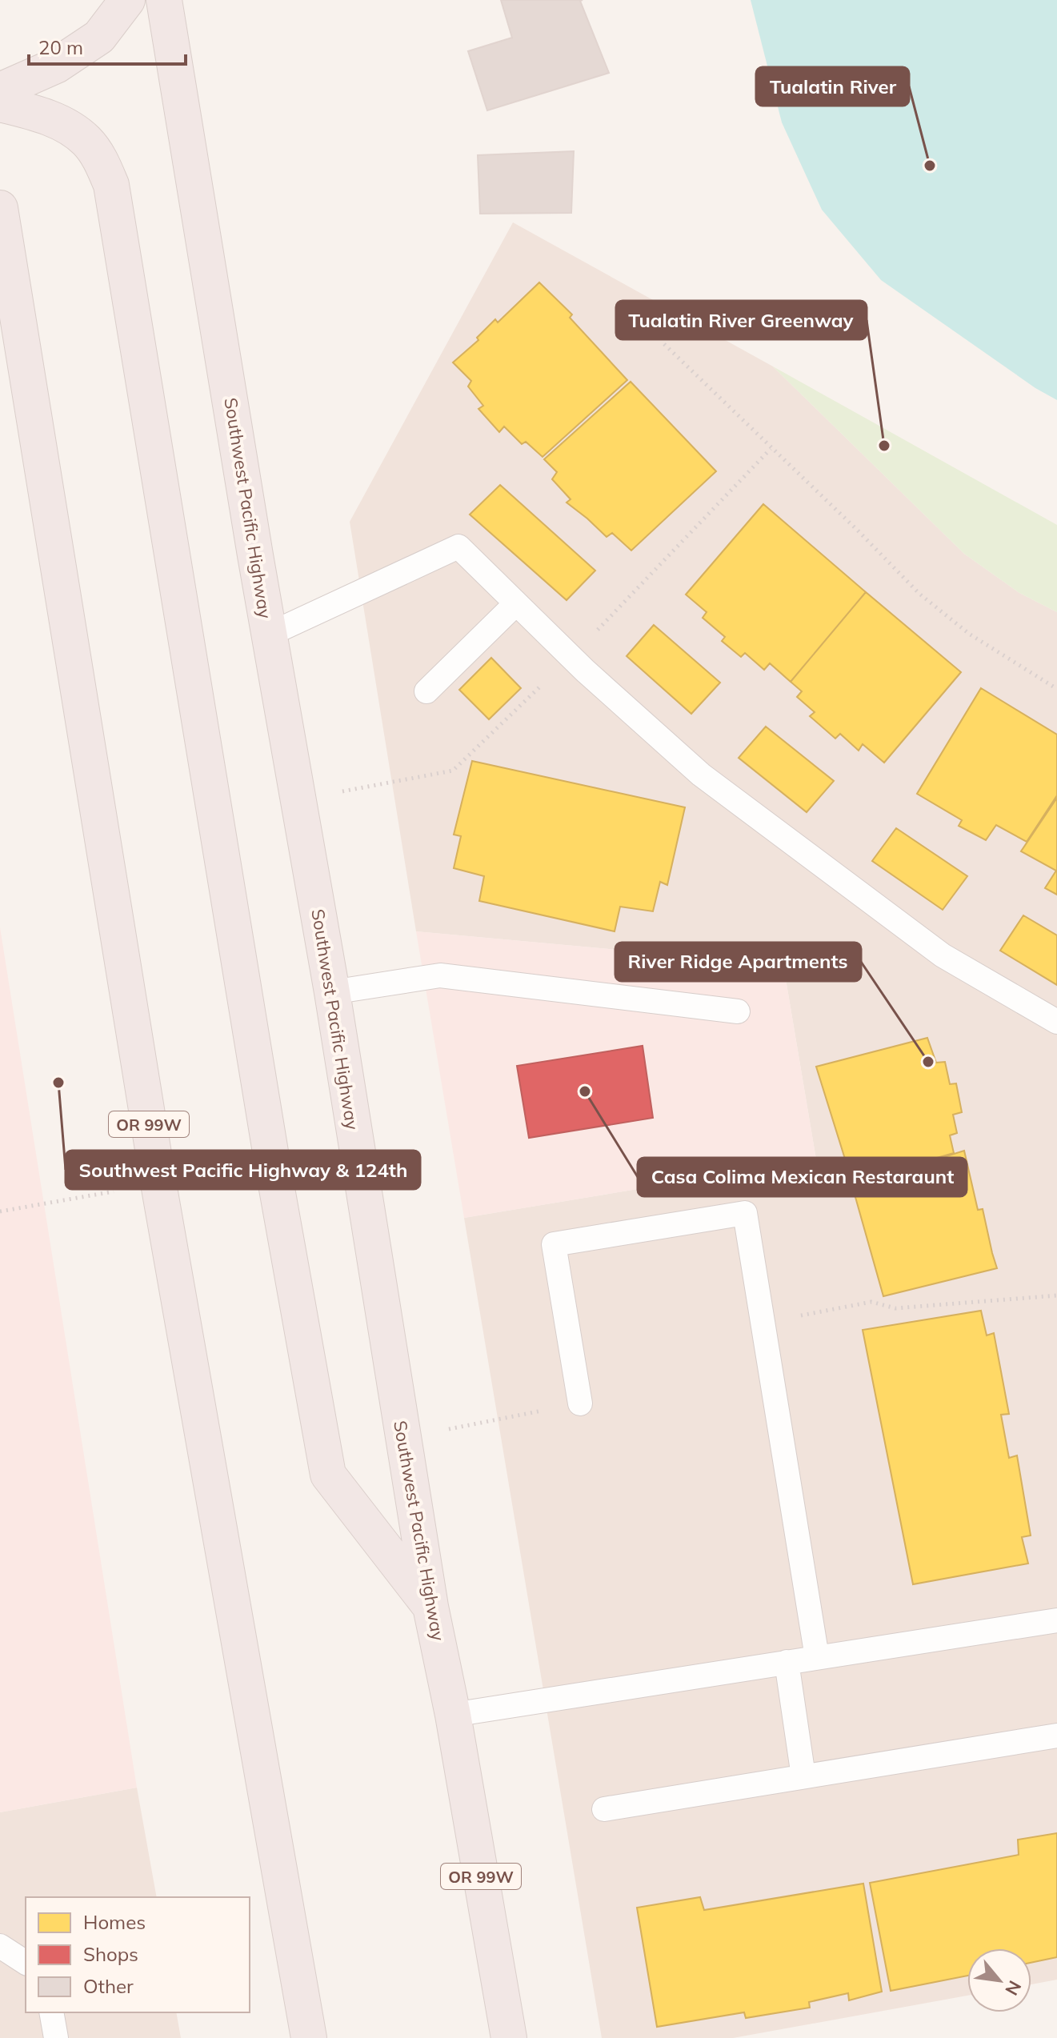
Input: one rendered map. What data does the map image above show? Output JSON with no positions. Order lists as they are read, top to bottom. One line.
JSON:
{"streets":{"highway":["Southwest Pacific Highway","OR 99W"]},"places":["Tualatin River","Tualatin River Greenway","River Ridge Apartments","Southwest Pacific Highway & 124th","Casa Colima Mexican Restaraunt"],"legend":["Homes","Shops","Other"],"scale_bar":"20 m","north":"bottom right"}
